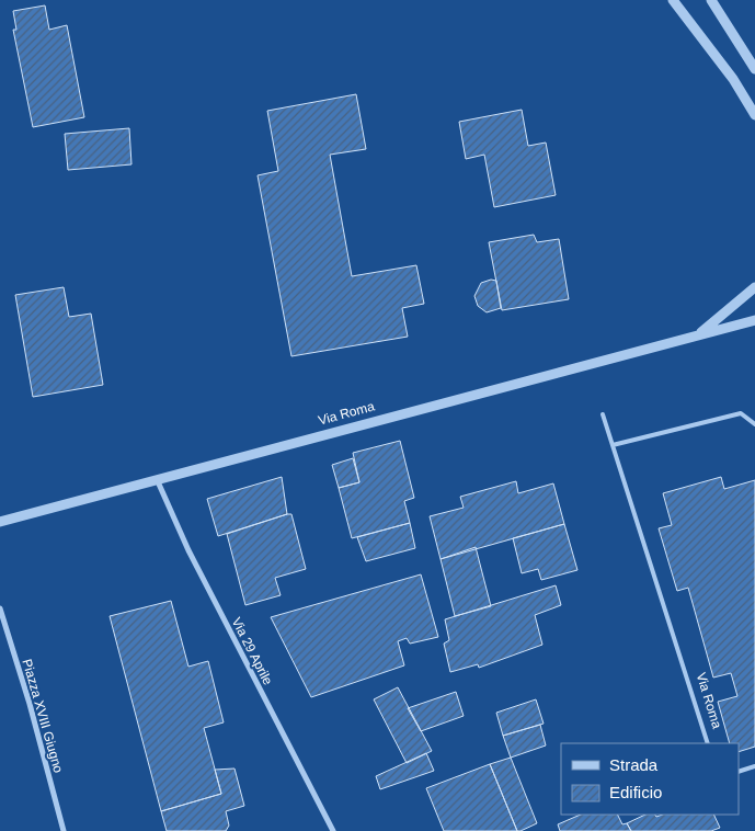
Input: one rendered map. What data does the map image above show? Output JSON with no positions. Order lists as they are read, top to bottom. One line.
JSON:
{"streets":{"street":["Via Roma","Via 29 Aprile","Piazza XVIII Giugno"]},"crossings":[["Via Roma","Via 29 Aprile"]],"legend":["Strada","Edificio"]}
